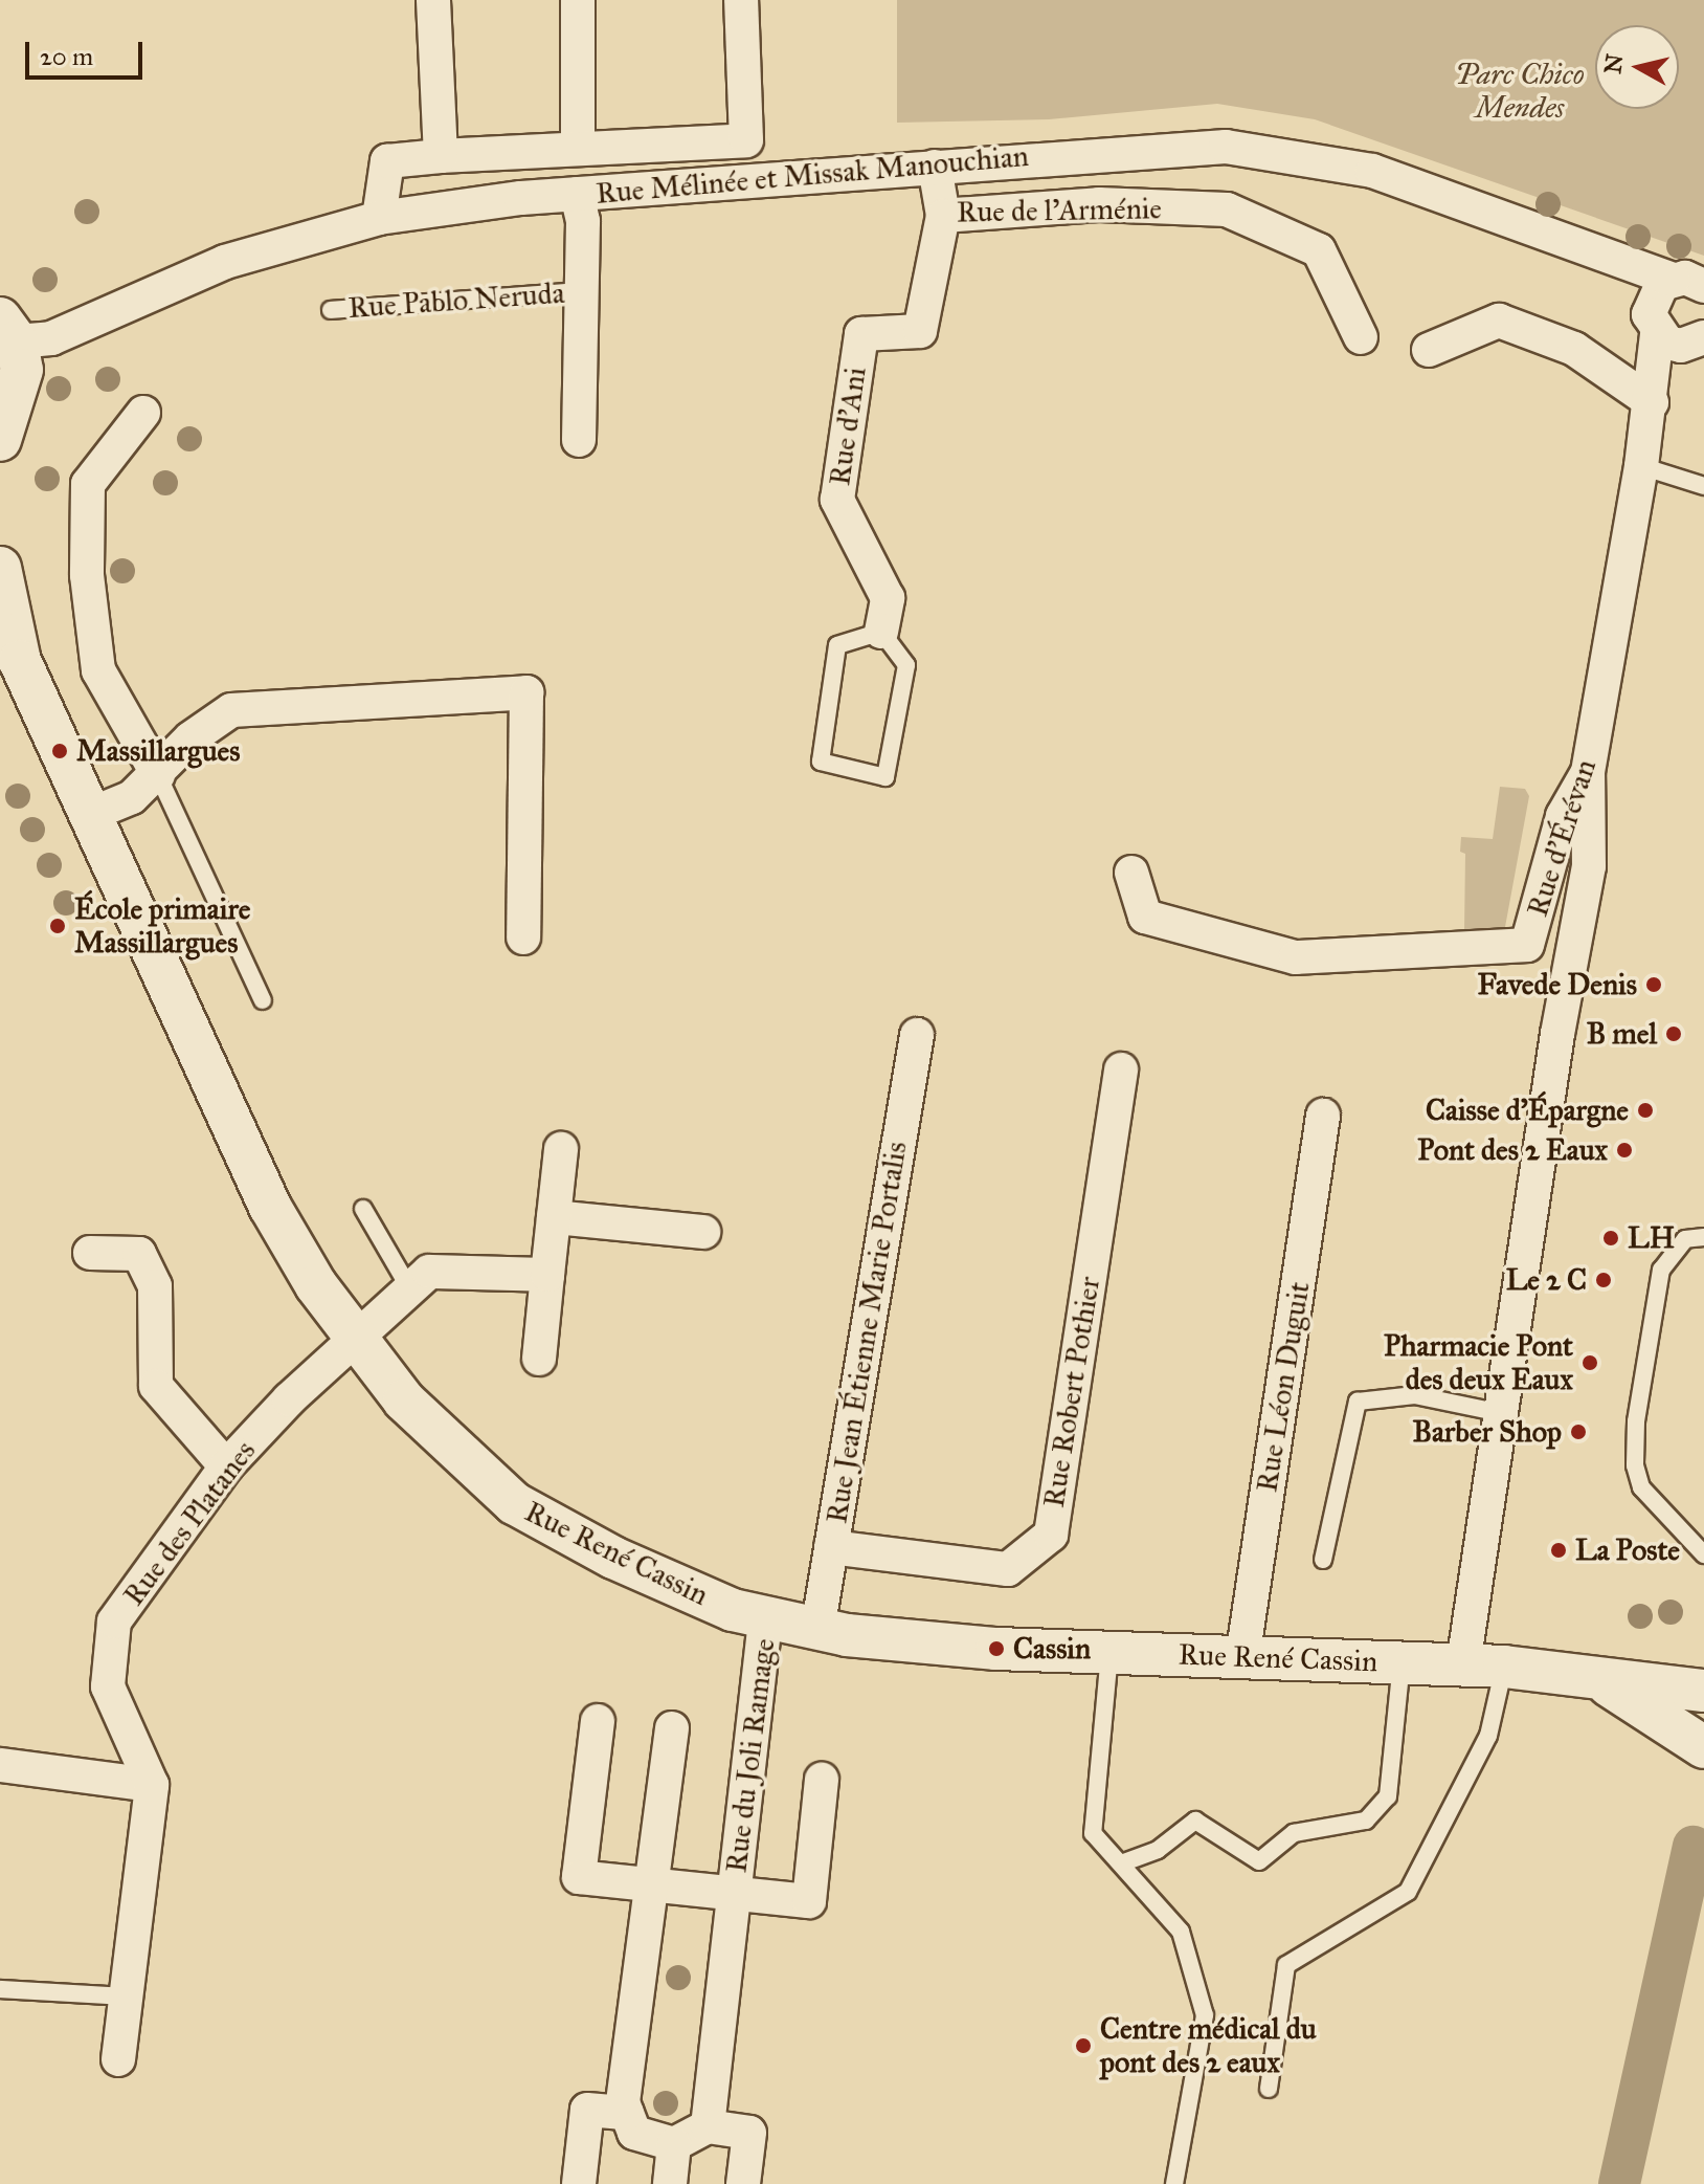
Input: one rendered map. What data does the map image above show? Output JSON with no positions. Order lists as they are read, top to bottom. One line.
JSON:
{"streets":{"street":["Rue Mélinée et Missak Manouchian","Rue de l'Arménie","Rue Pablo Neruda","Rue d'Ani","Rue d'Érévan","Rue Jean Étienne Marie Portalis","Rue Léon Duguit","Rue Robert Pothier","Rue des Platanes","Rue René Cassin","Rue du Joli Ramage"]},"crossings":[["Rue Mélinée et Missak Manouchian","Rue de l'Arménie"],["Rue Mélinée et Missak Manouchian","Rue Pablo Neruda"],["Rue de l'Arménie","Rue d'Ani"],["Rue Jean Étienne Marie Portalis","Rue Robert Pothier"],["Rue Jean Étienne Marie Portalis","Rue René Cassin"],["Rue Léon Duguit","Rue René Cassin"],["Rue des Platanes","Rue René Cassin"],["Rue René Cassin","Rue du Joli Ramage"]],"parks":["Parc Chico Mendes"],"places":["Massillargues","École primaire Massillargues","Favede Denis","B mel","Caisse d'Épargne","Pont des 2 Eaux","LH","Le 2 C","Pharmacie Pont des deux Eaux","Barber Shop","La Poste","Cassin","Centre médical du pont des 2 eaux"],"scale_bar":"20 m","north":"left"}
